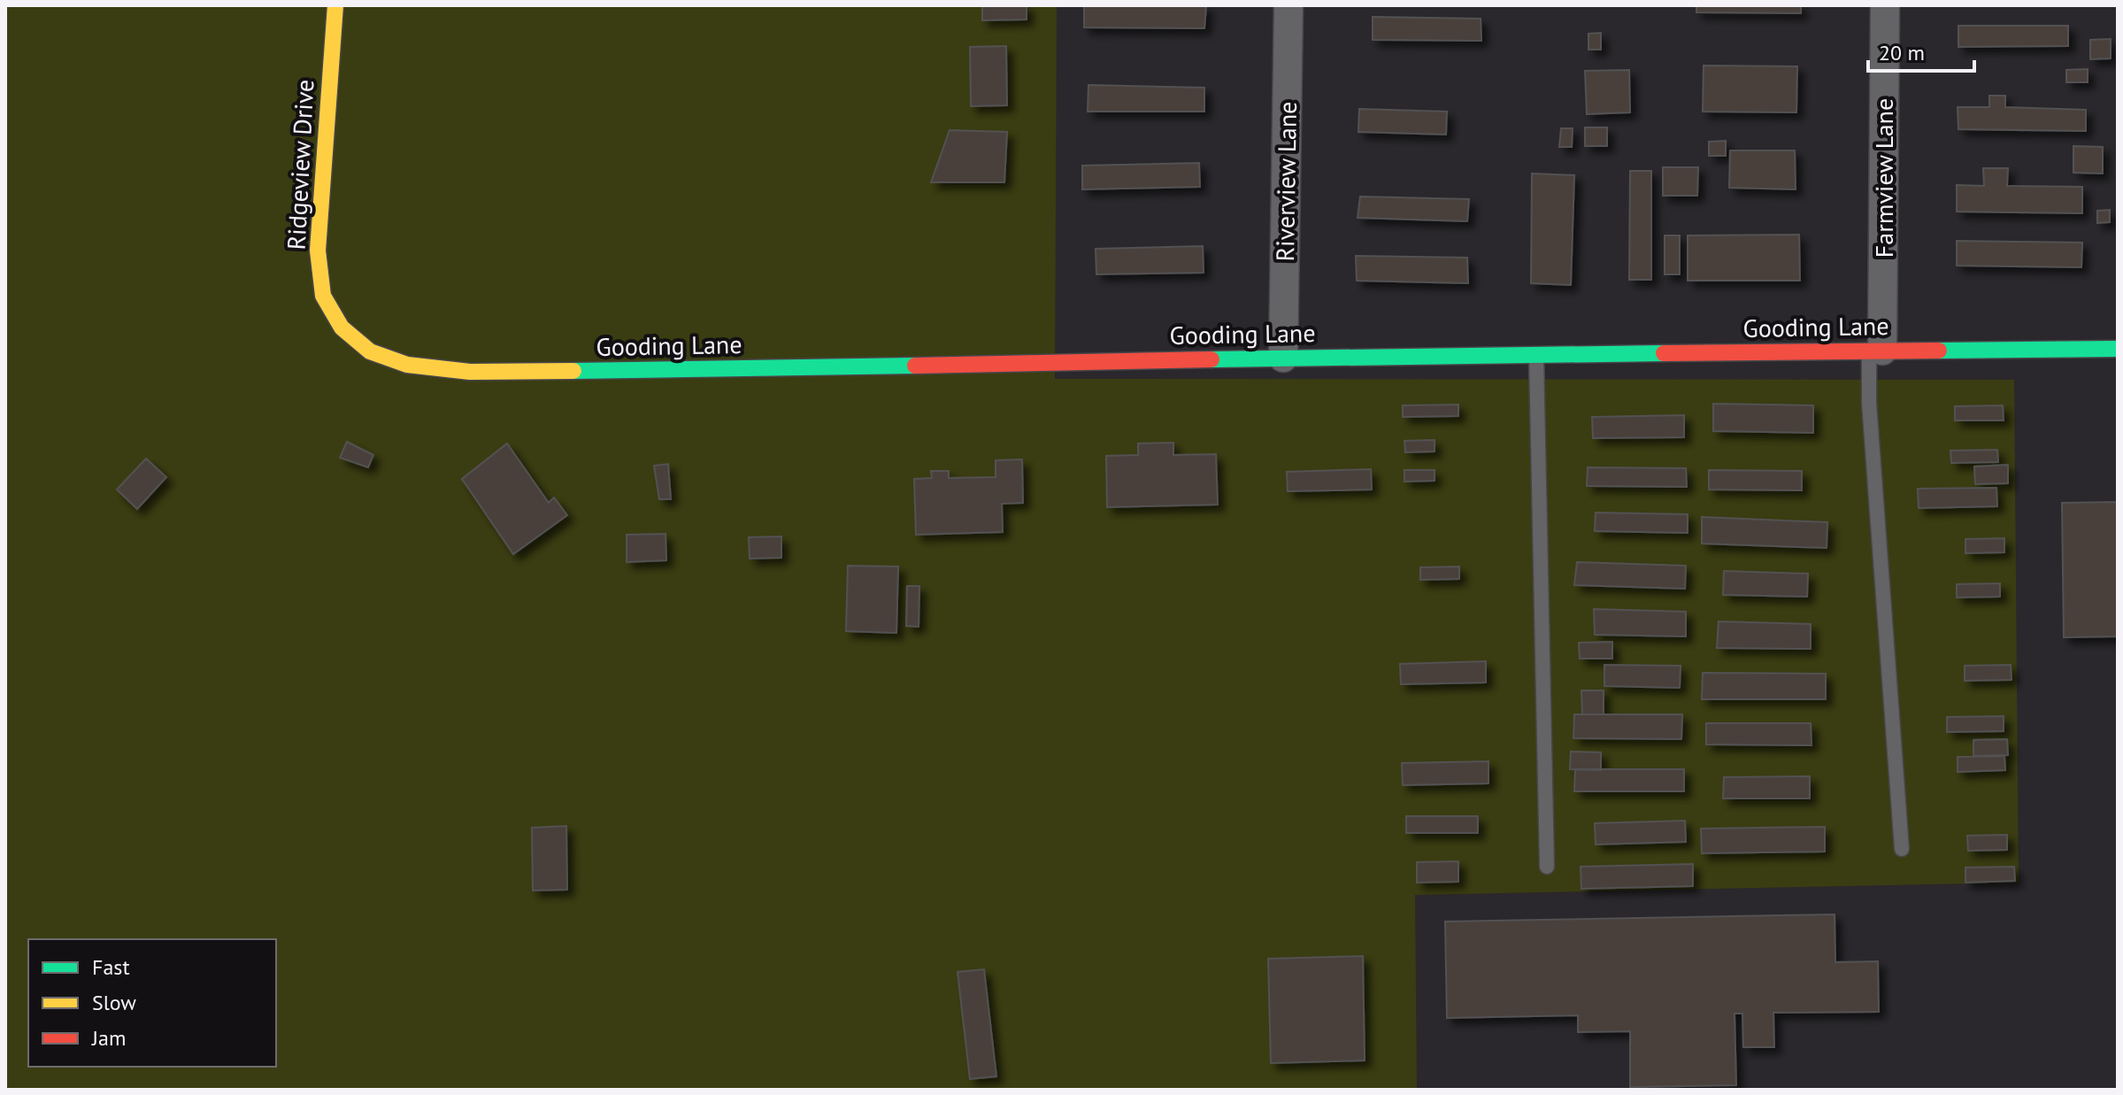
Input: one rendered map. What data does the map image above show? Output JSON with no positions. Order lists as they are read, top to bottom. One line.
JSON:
{"streets":{"street":["Ridgeview Drive","Farmview Lane","Riverview Lane","Gooding Lane"]},"crossings":[["Ridgeview Drive","Gooding Lane"],["Farmview Lane","Gooding Lane"],["Riverview Lane","Gooding Lane"]],"legend":["Fast","Slow","Jam"],"scale_bar":"20 m"}
